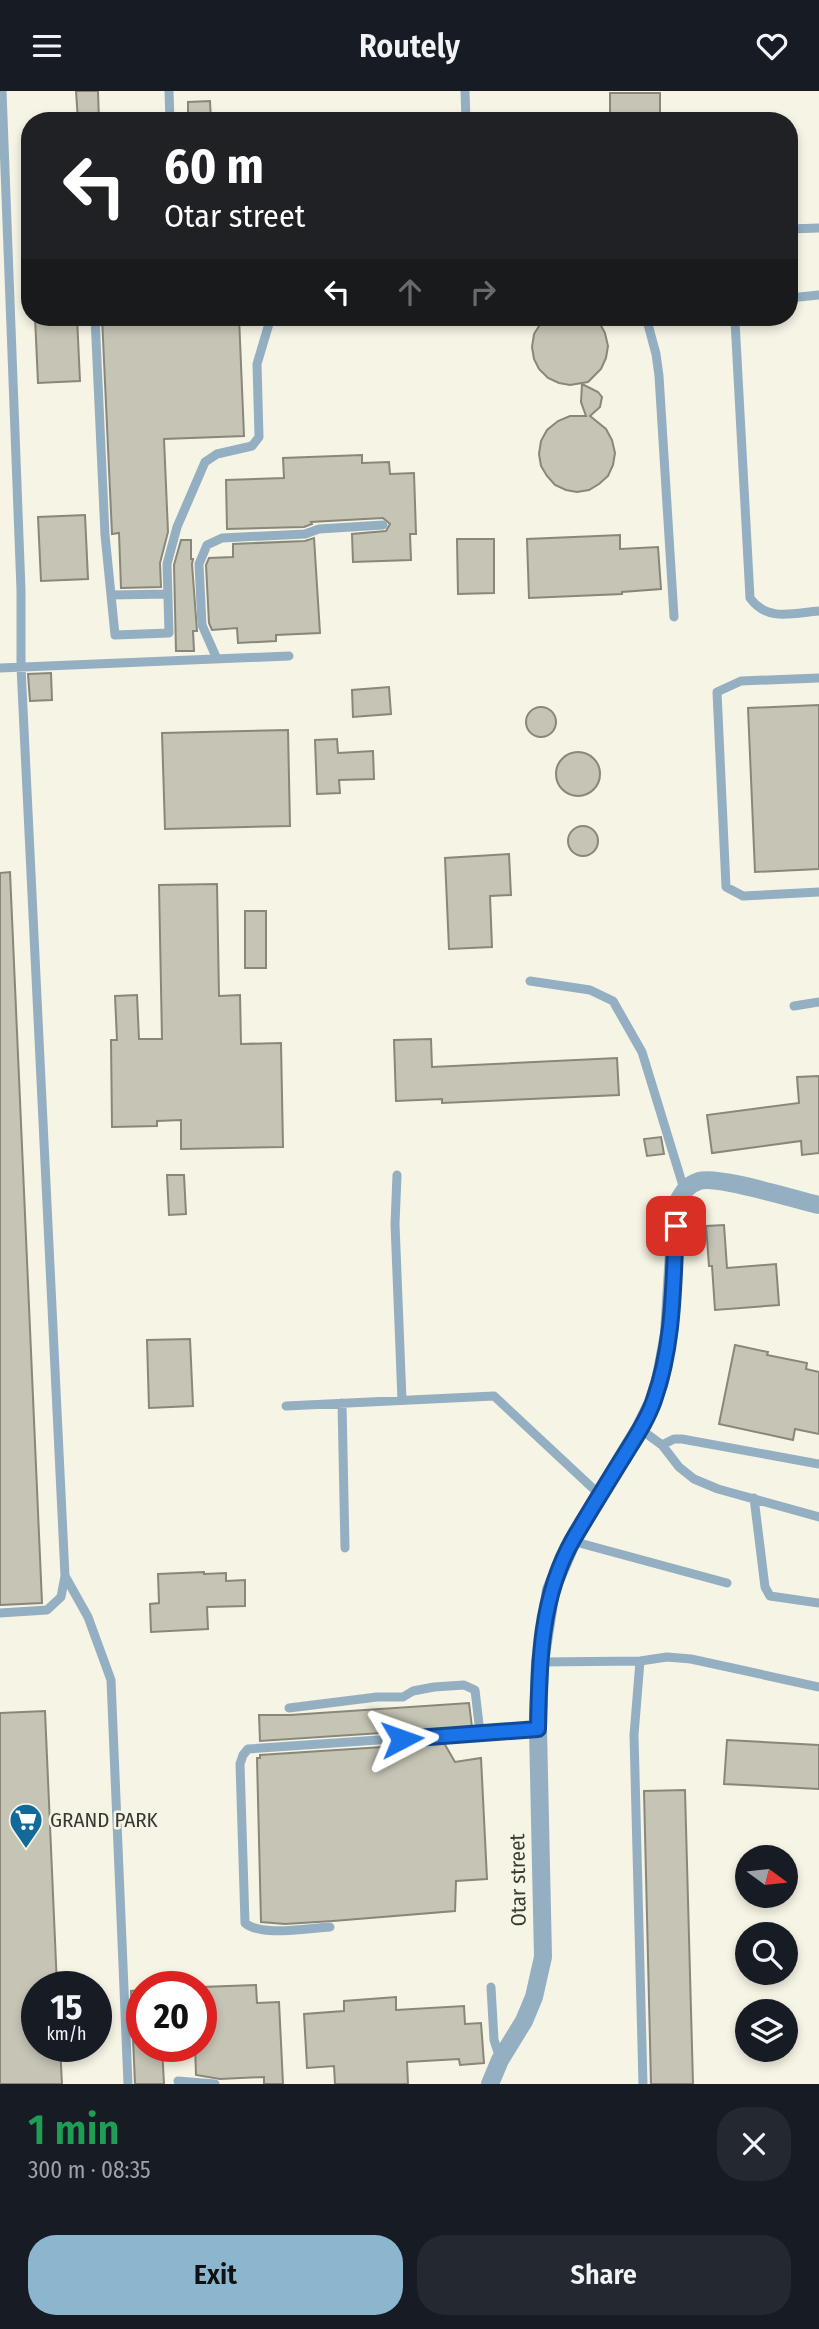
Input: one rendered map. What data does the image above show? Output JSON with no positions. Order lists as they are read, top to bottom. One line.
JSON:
{"streets":{"street":["Otar street"]},"places":{"supermarket":["GRAND PARK"]},"north":"right","page":{"header":"Routely","turn":["60 m","Otar street"],"speed":"15 km/h","limit":"20","heading":["1 min","300 m · 08:35"],"buttons":["Exit","Share"]}}
